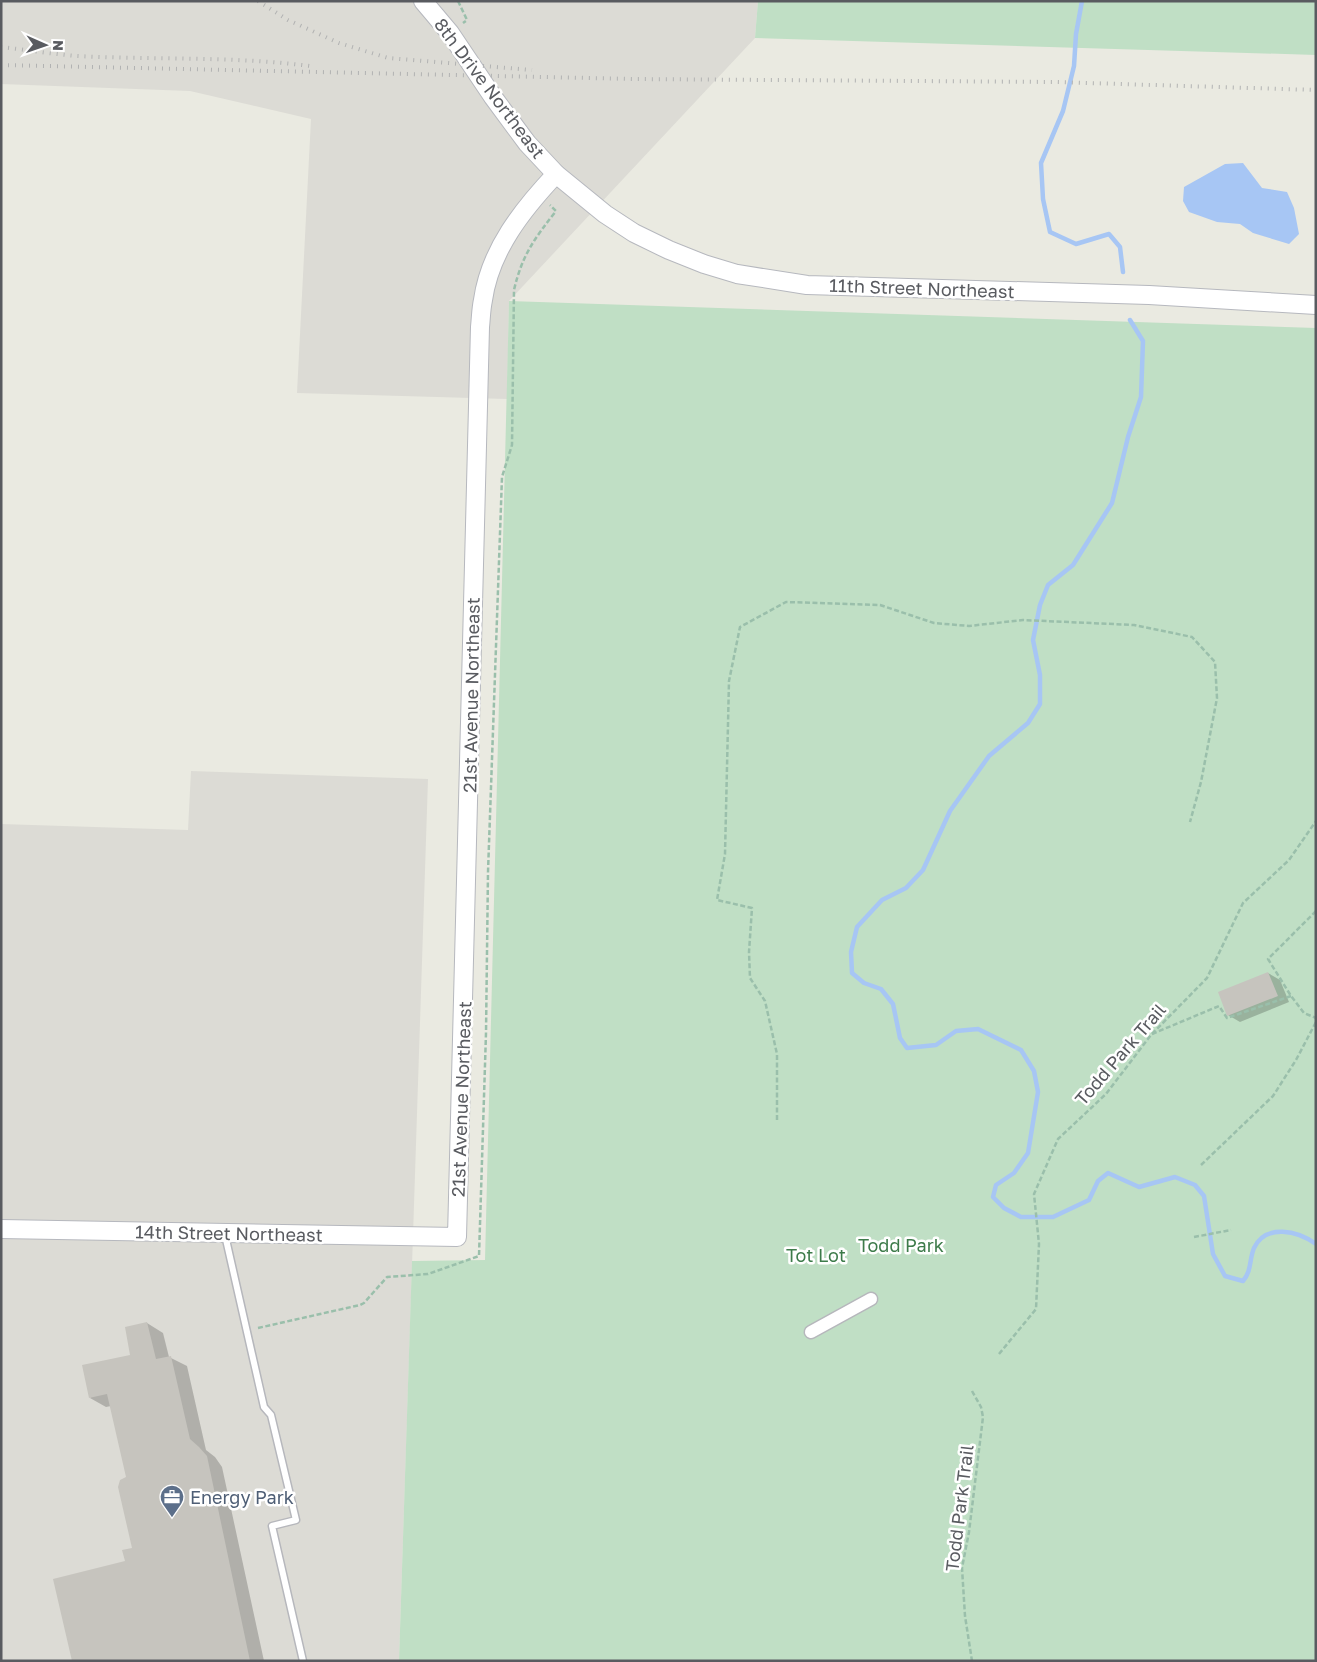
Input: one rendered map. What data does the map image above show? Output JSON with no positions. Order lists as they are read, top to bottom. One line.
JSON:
{"streets":{"street":["8th Drive Northeast","11th Street Northeast","21st Avenue Northeast","14th Street Northeast"],"path":["Todd Park Trail"]},"crossings":[["8th Drive Northeast","11th Street Northeast"],["8th Drive Northeast","21st Avenue Northeast"],["11th Street Northeast","21st Avenue Northeast"],["21st Avenue Northeast","14th Street Northeast"]],"parks":["Todd Park","Tot Lot"],"places":{"office":["Energy Park"]},"north":"right"}
